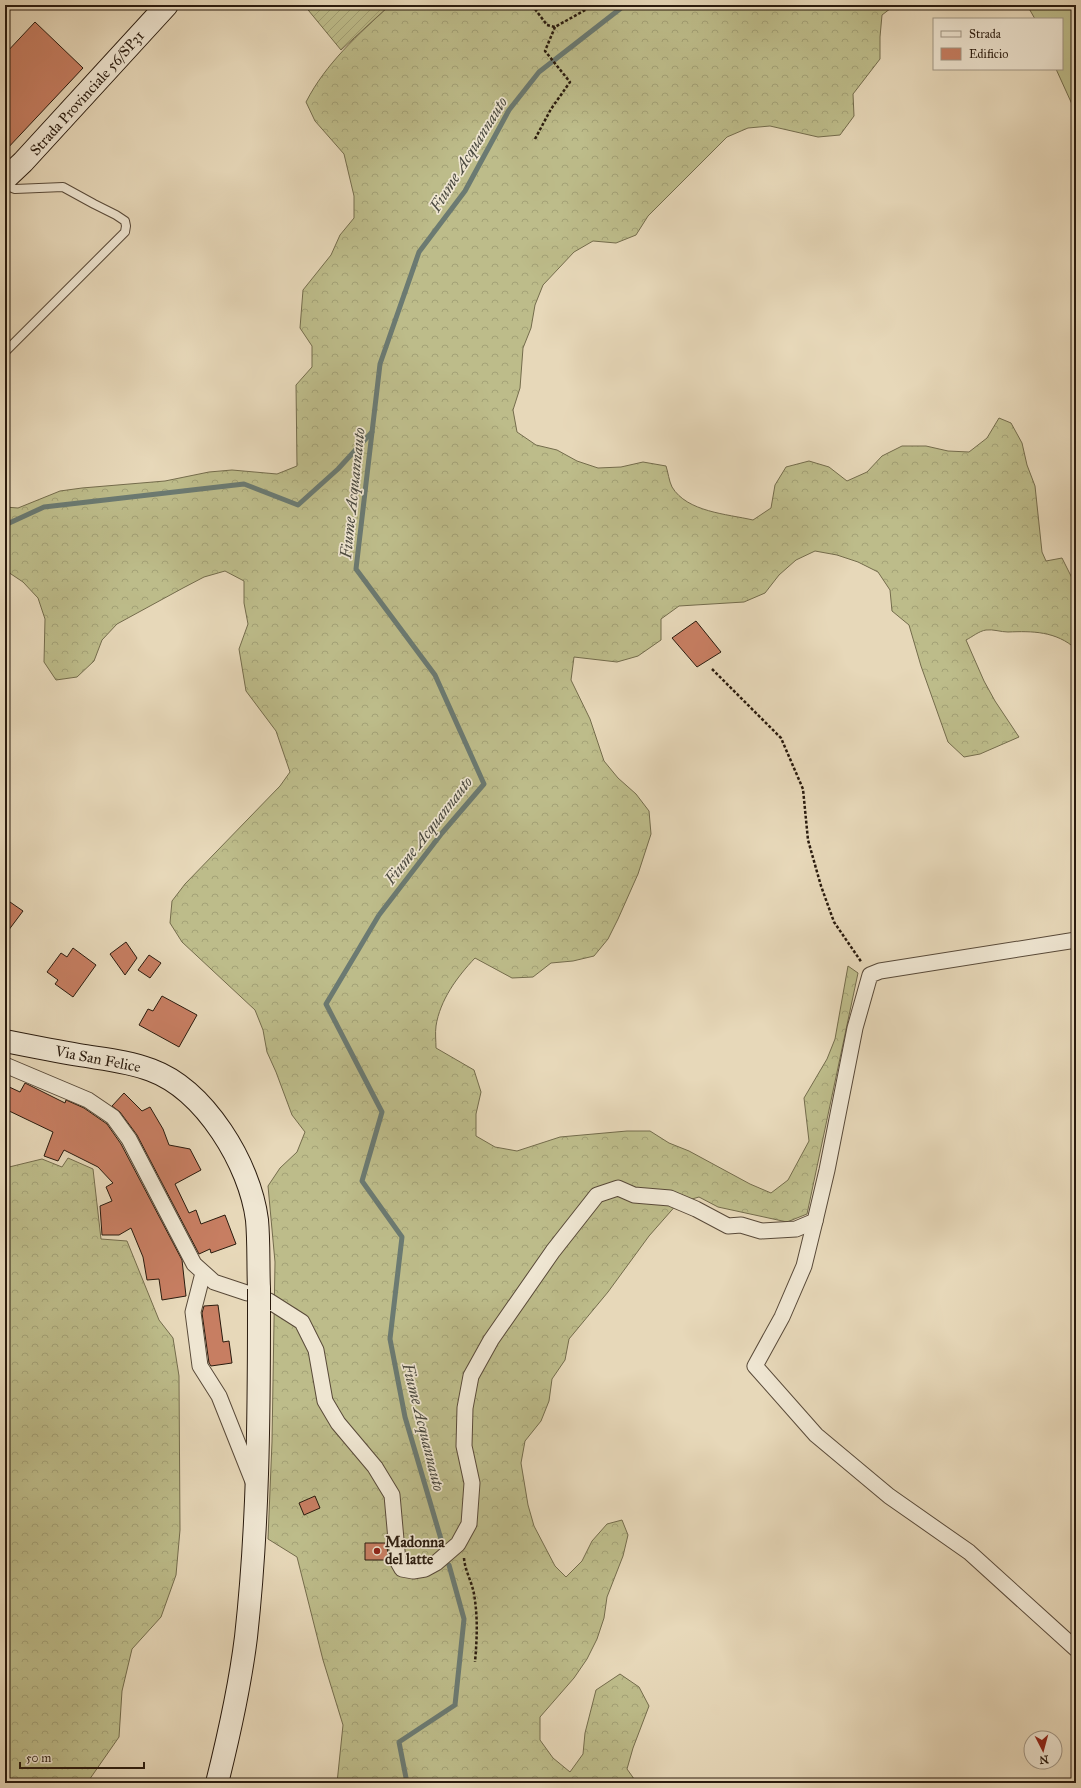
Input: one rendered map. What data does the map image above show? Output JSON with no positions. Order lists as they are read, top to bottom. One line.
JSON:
{"streets":{"street":["Strada Provinciale 56/SP31","Via San Felice"]},"water":["Fiume Acquannauto"],"places":["Madonna del latte"],"legend":["Strada","Edificio"],"scale_bar":"50 m","north":"bottom"}
